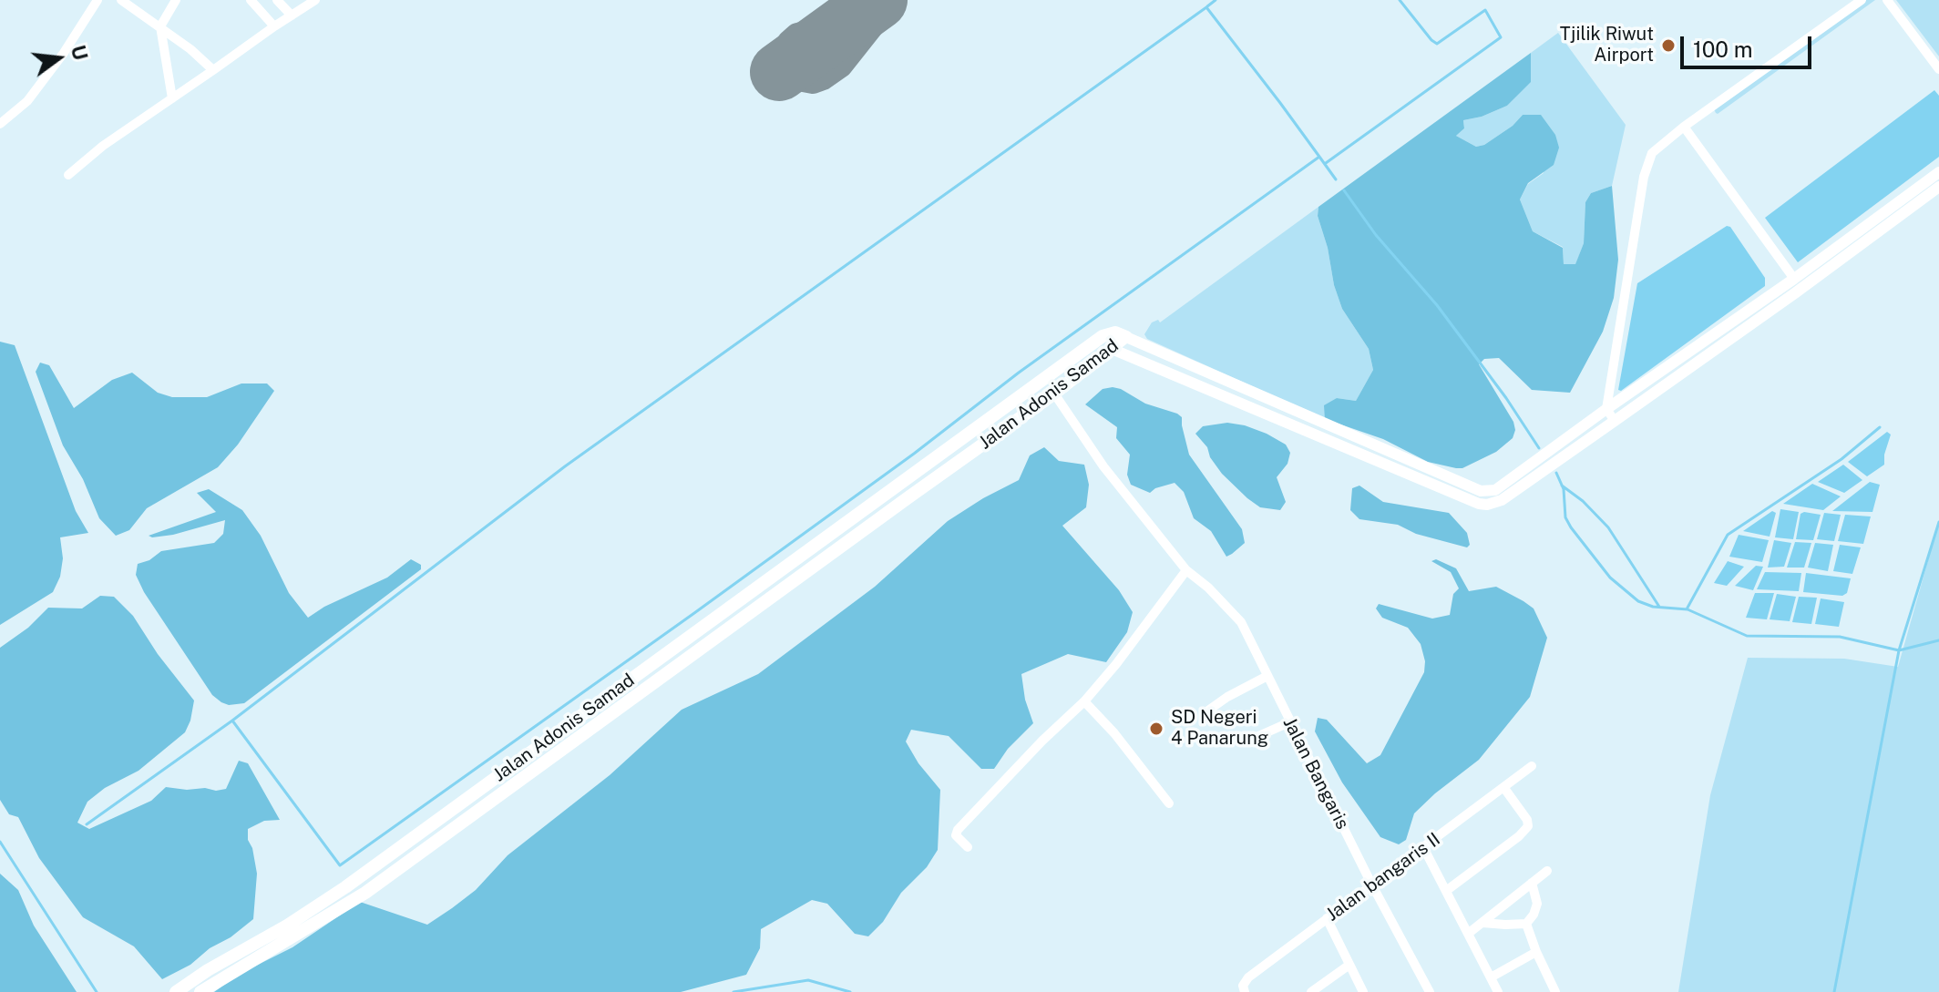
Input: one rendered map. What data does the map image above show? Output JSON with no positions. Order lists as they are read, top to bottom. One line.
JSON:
{"streets":{"highway":["Jalan Adonis Samad"],"street":["Jalan Bangaris","Jalan bangaris II"]},"crossings":[["Jalan Adonis Samad","Jalan Bangaris"],["Jalan Bangaris","Jalan bangaris II"]],"places":["Tjilik Riwut Airport","SD Negeri 4 Panarung"],"scale_bar":"100 m","north":"right"}
